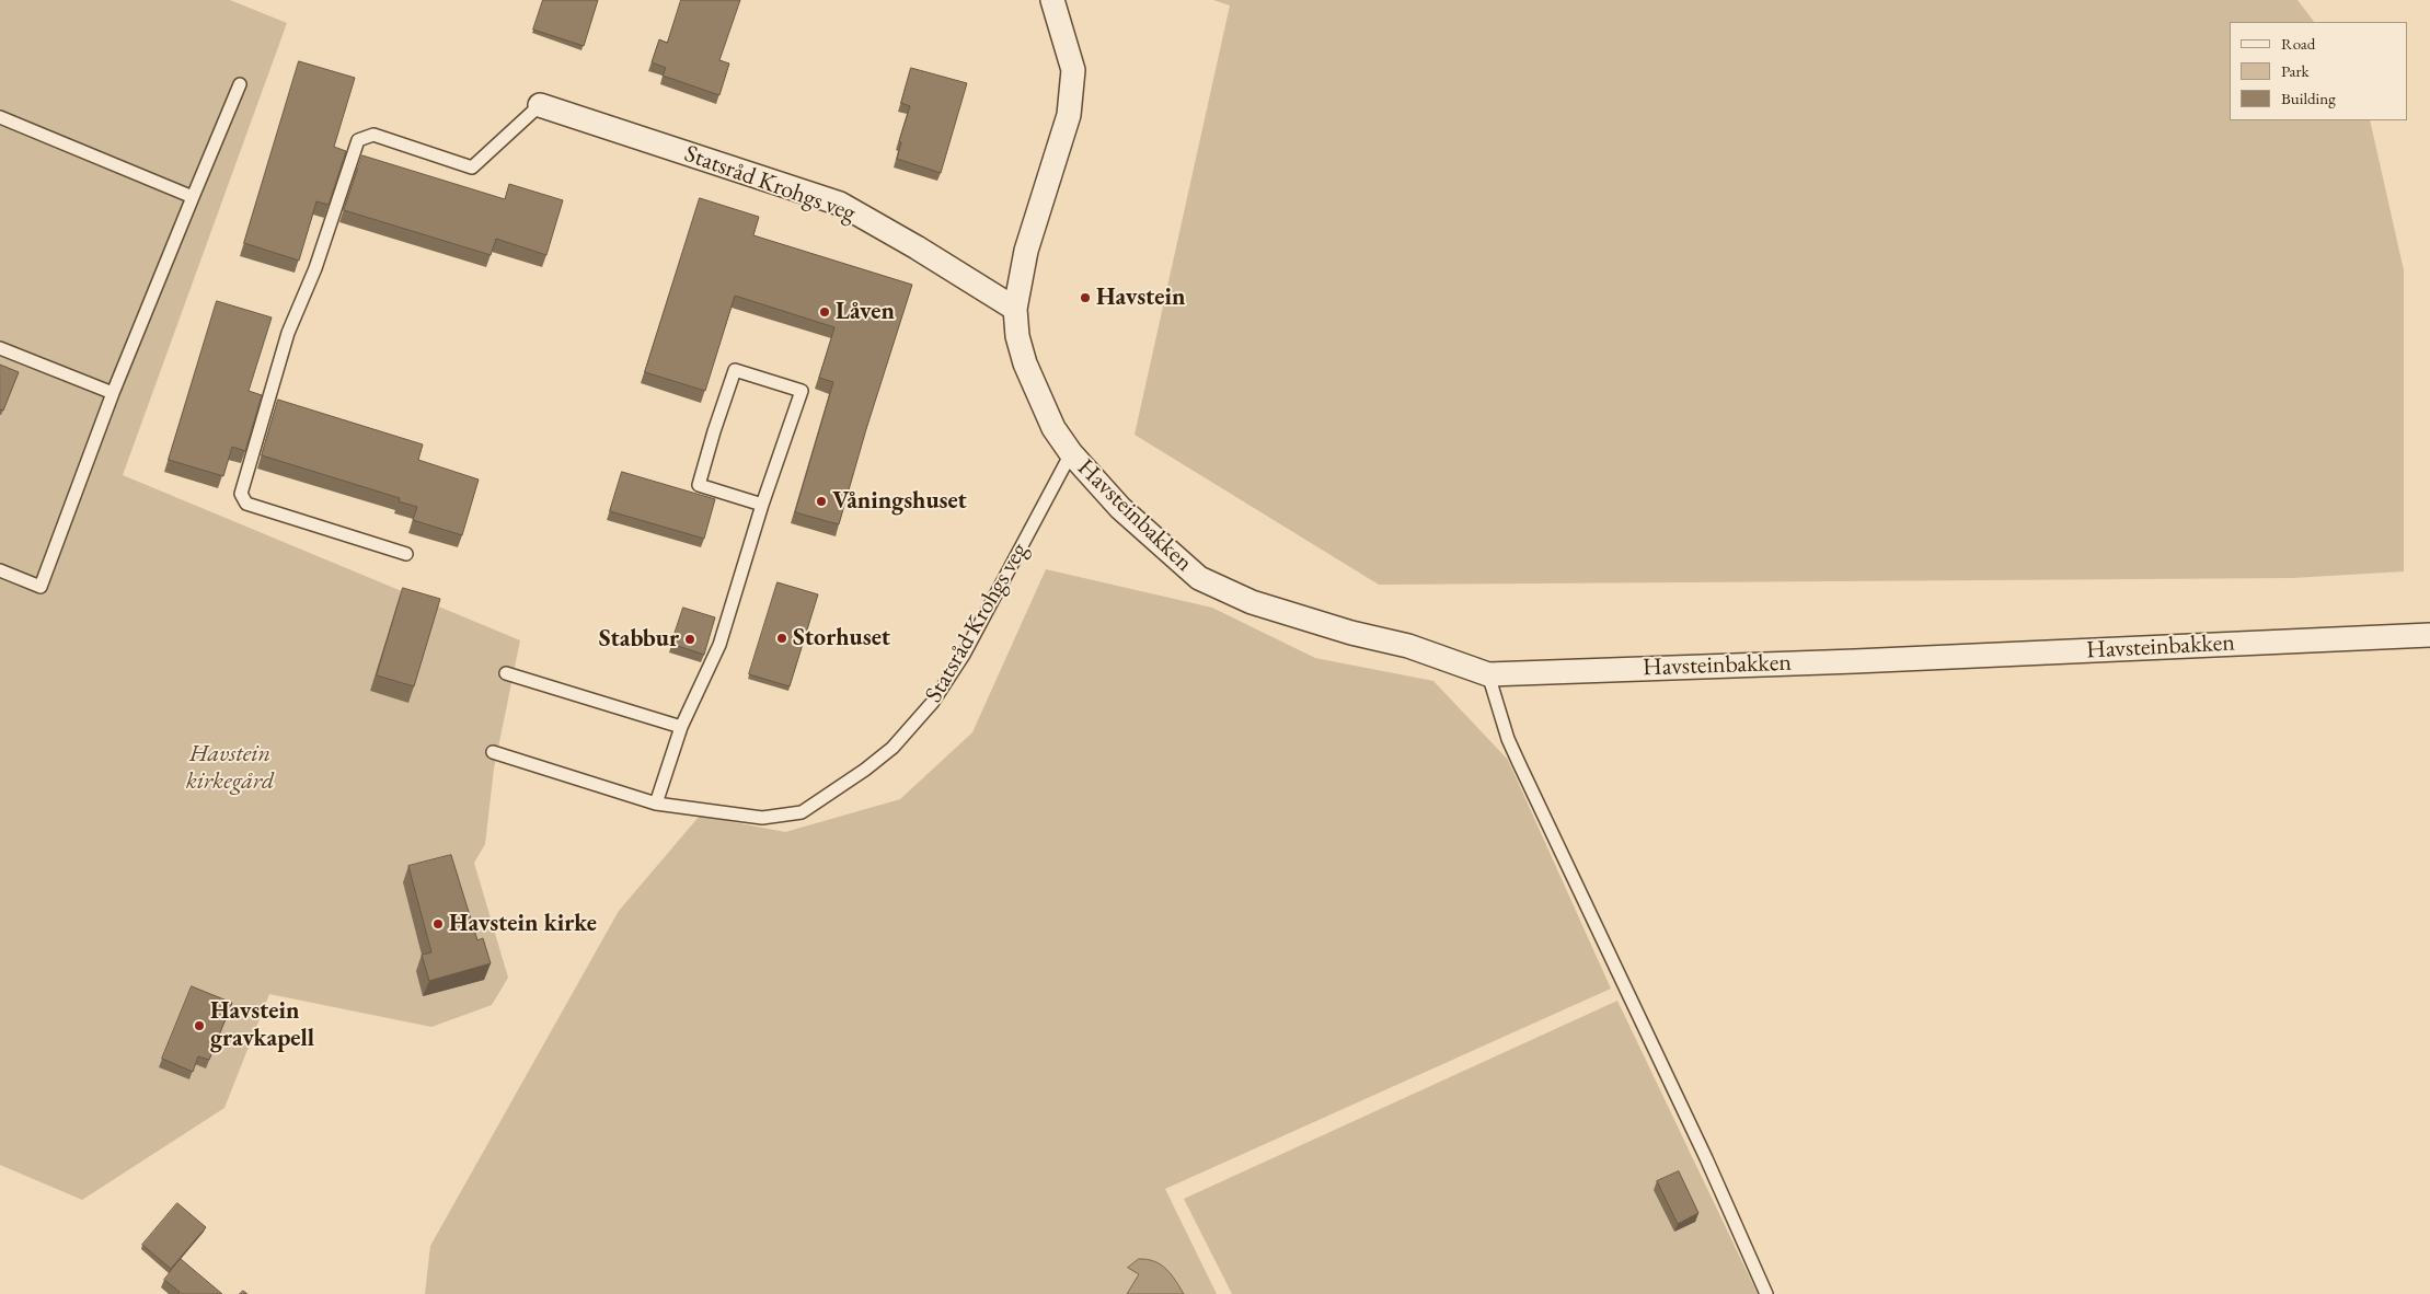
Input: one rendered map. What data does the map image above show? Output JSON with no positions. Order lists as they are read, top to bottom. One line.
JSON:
{"streets":{"street":["Statsråd Krohgs veg","Havsteinbakken"]},"crossings":[["Statsråd Krohgs veg","Havsteinbakken"]],"parks":["Havstein kirkegård"],"places":["Havstein","Låven","Våningshuset","Storhuset","Stabbur","Havstein kirke","Havstein gravkapell"],"legend":["Road","Park","Building"]}
